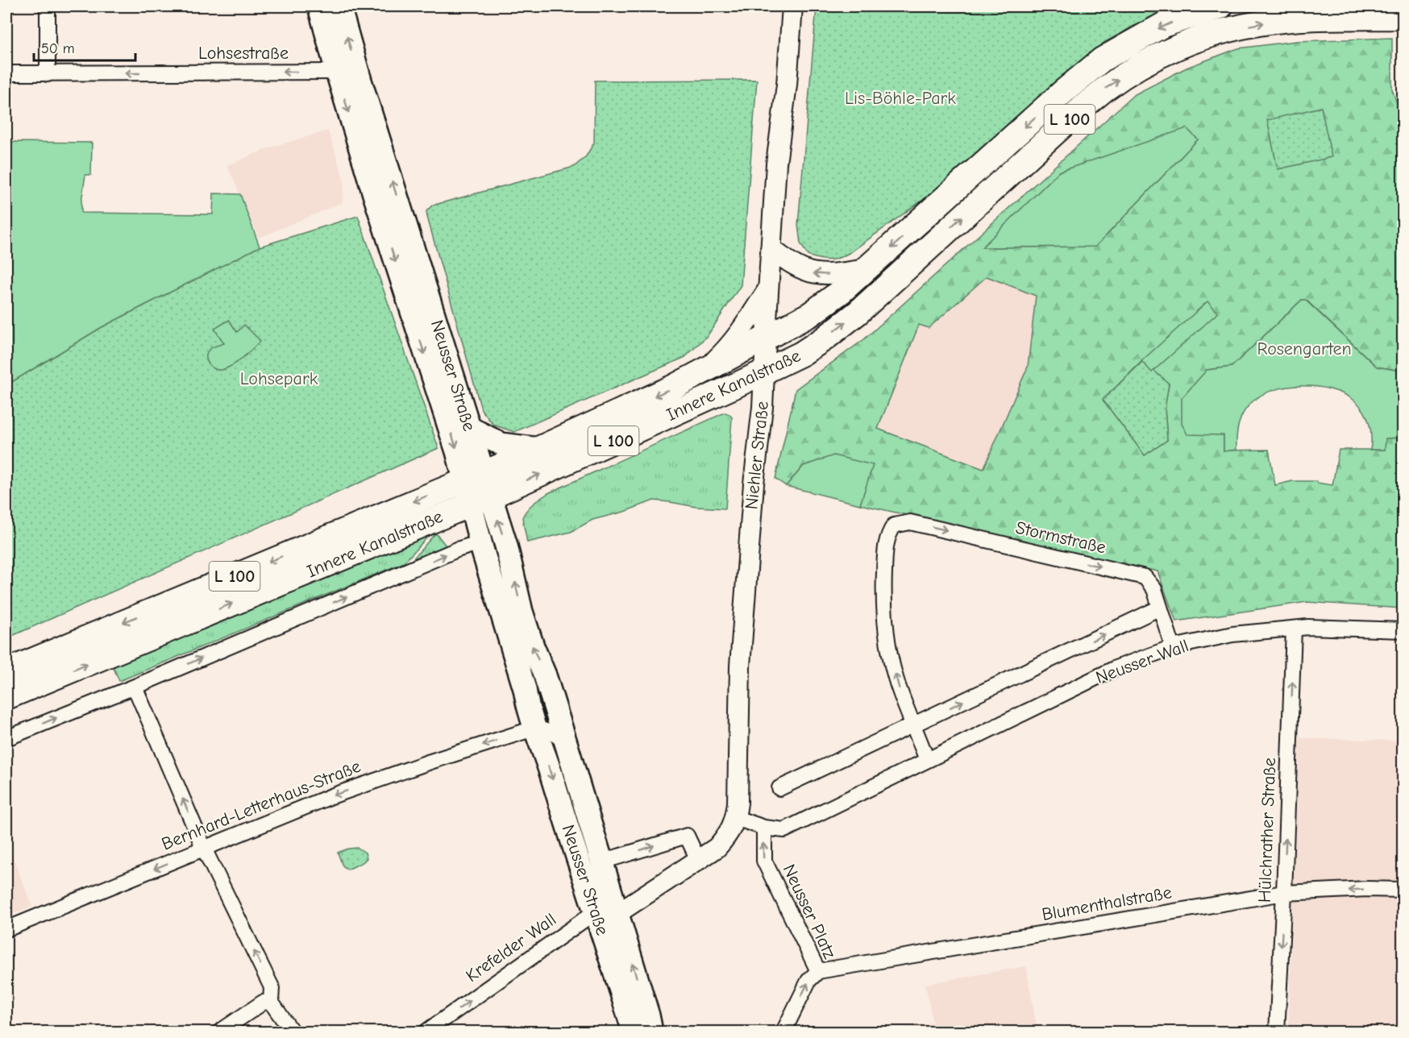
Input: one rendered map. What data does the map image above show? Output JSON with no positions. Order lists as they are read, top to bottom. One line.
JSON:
{"streets":{"main road":["L 100","Neusser Straße","Innere Kanalstraße"],"street":["Lohsestraße","Niehler Straße","Stormstraße","Neusser Wall","Bernhard-Letterhaus-Straße","Hülchrather Straße","Blumenthalstraße","Neusser Platz","Krefelder Wall"]},"crossings":[["Lohsestraße","Neusser Straße"],["Neusser Straße","Innere Kanalstraße"],["Neusser Straße","Bernhard-Letterhaus-Straße"],["Neusser Straße","Krefelder Wall"],["Innere Kanalstraße","Niehler Straße"],["Niehler Straße","Neusser Wall"],["Stormstraße","Neusser Wall"],["Neusser Wall","Hülchrather Straße"],["Neusser Wall","Neusser Platz"],["Hülchrather Straße","Blumenthalstraße"],["Blumenthalstraße","Neusser Platz"]],"one_way":["Lohsestraße","Bernhard-Letterhaus-Straße","Neusser Platz","Krefelder Wall"],"parks":["Lis-Böhle-Park","Rosengarten","Lohsepark"],"scale_bar":"50 m"}
